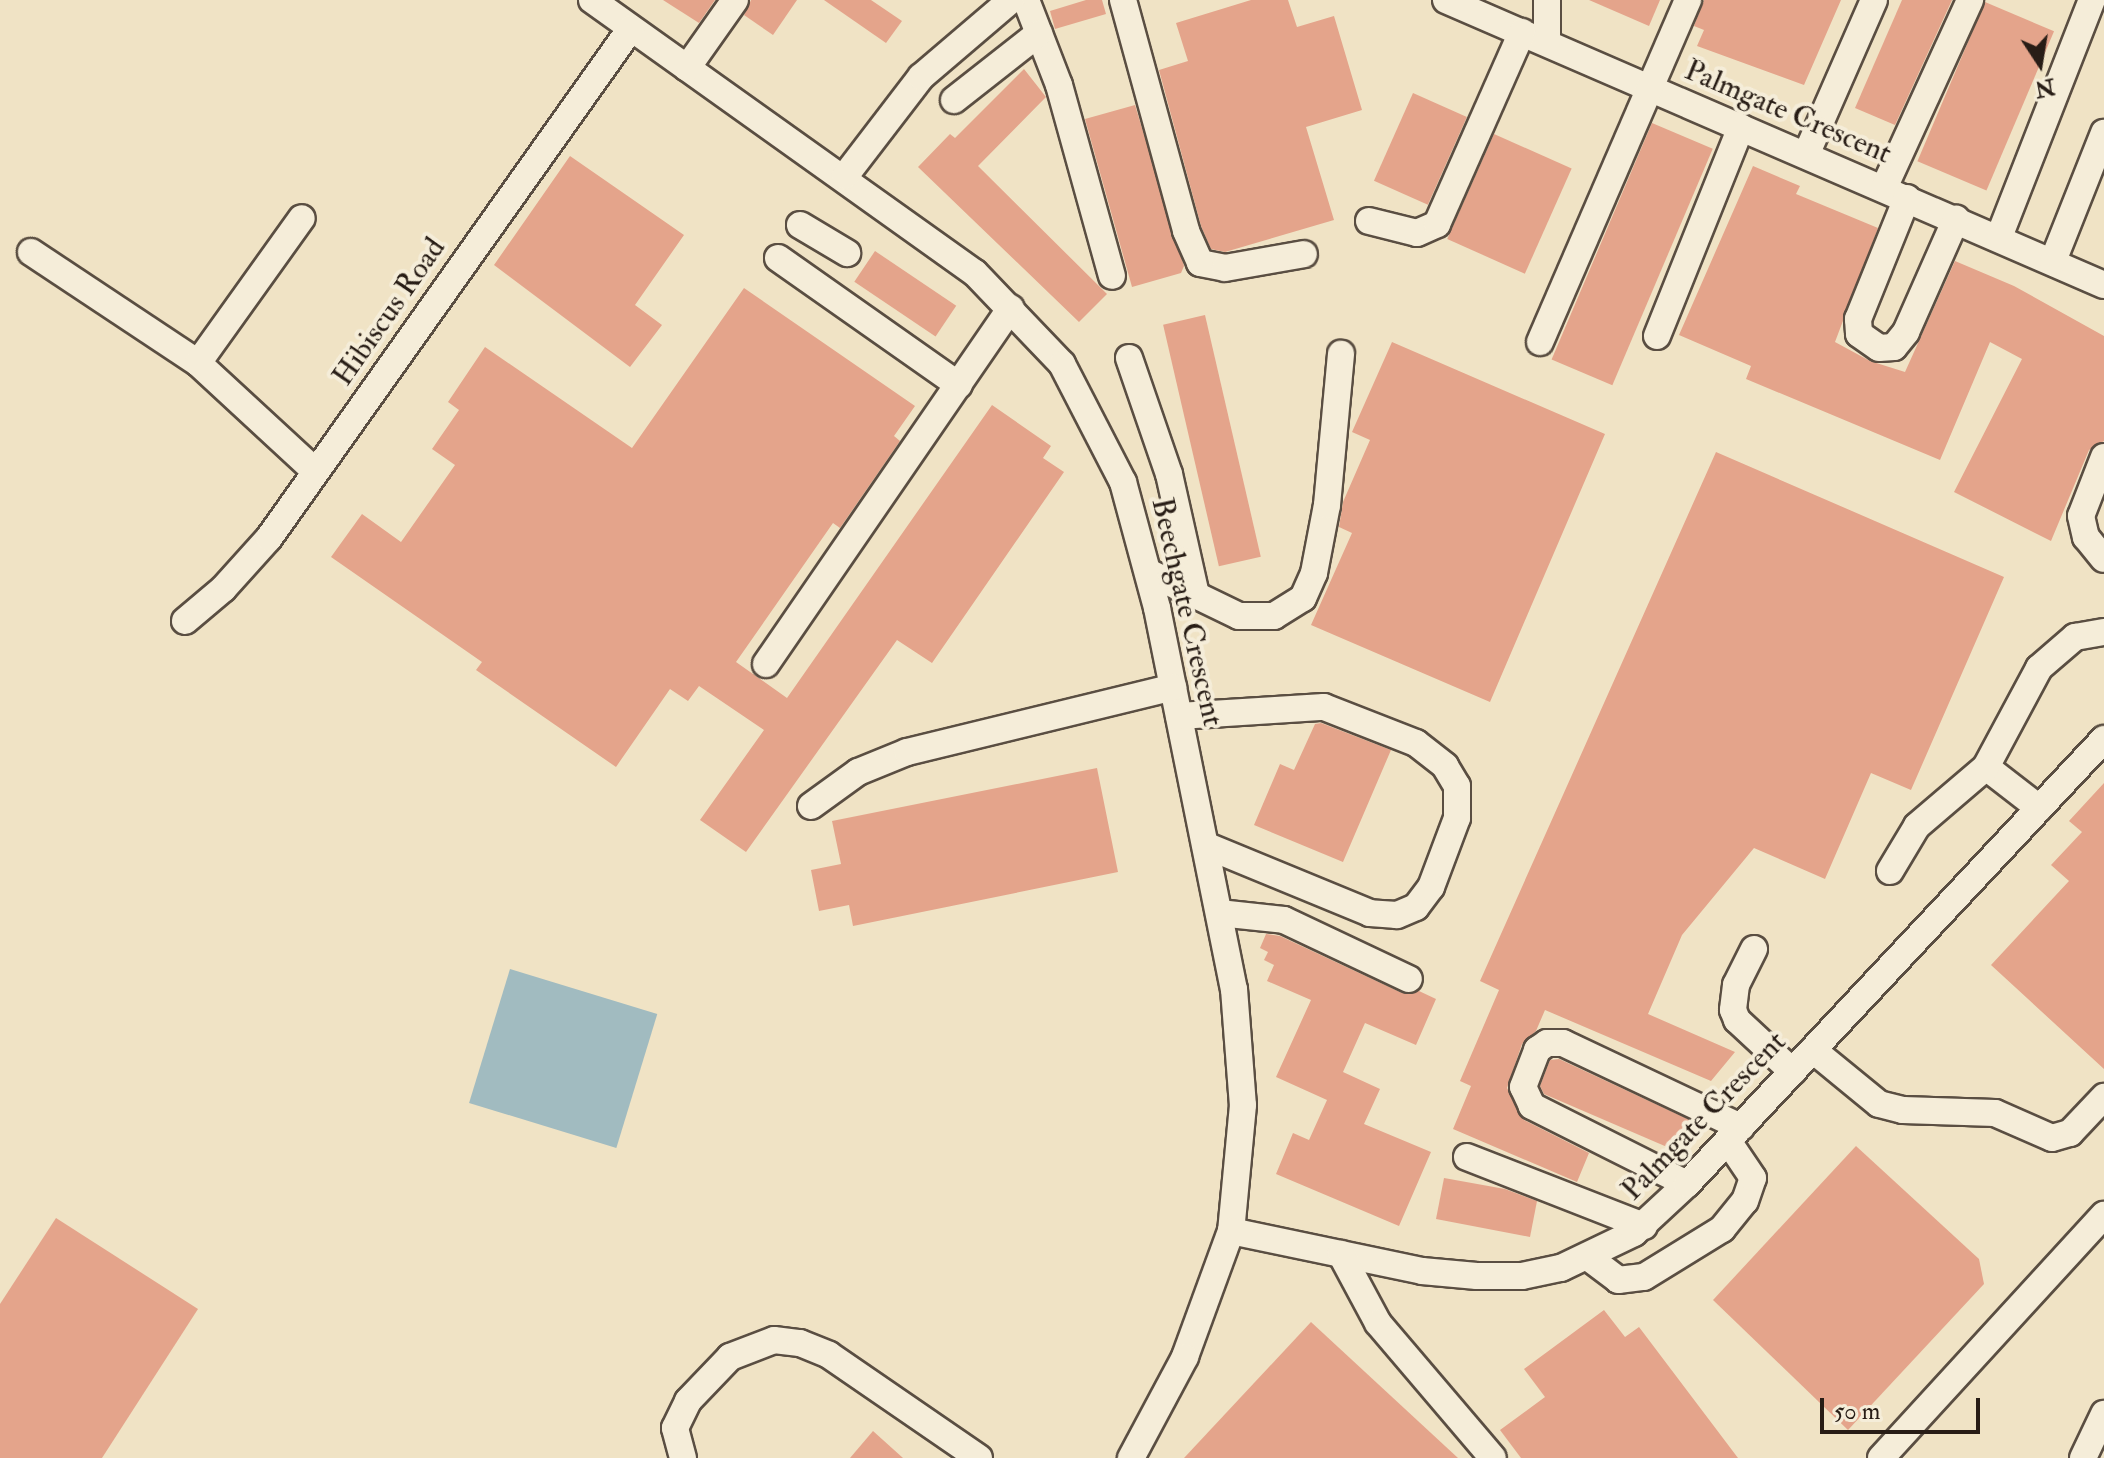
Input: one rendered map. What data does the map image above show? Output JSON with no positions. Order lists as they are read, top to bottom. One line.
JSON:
{"streets":{"street":["Palmgate Crescent","Hibiscus Road","Beechgate Crescent"]},"crossings":[["Palmgate Crescent","Beechgate Crescent"],["Hibiscus Road","Beechgate Crescent"]],"scale_bar":"50 m","north":"bottom"}
